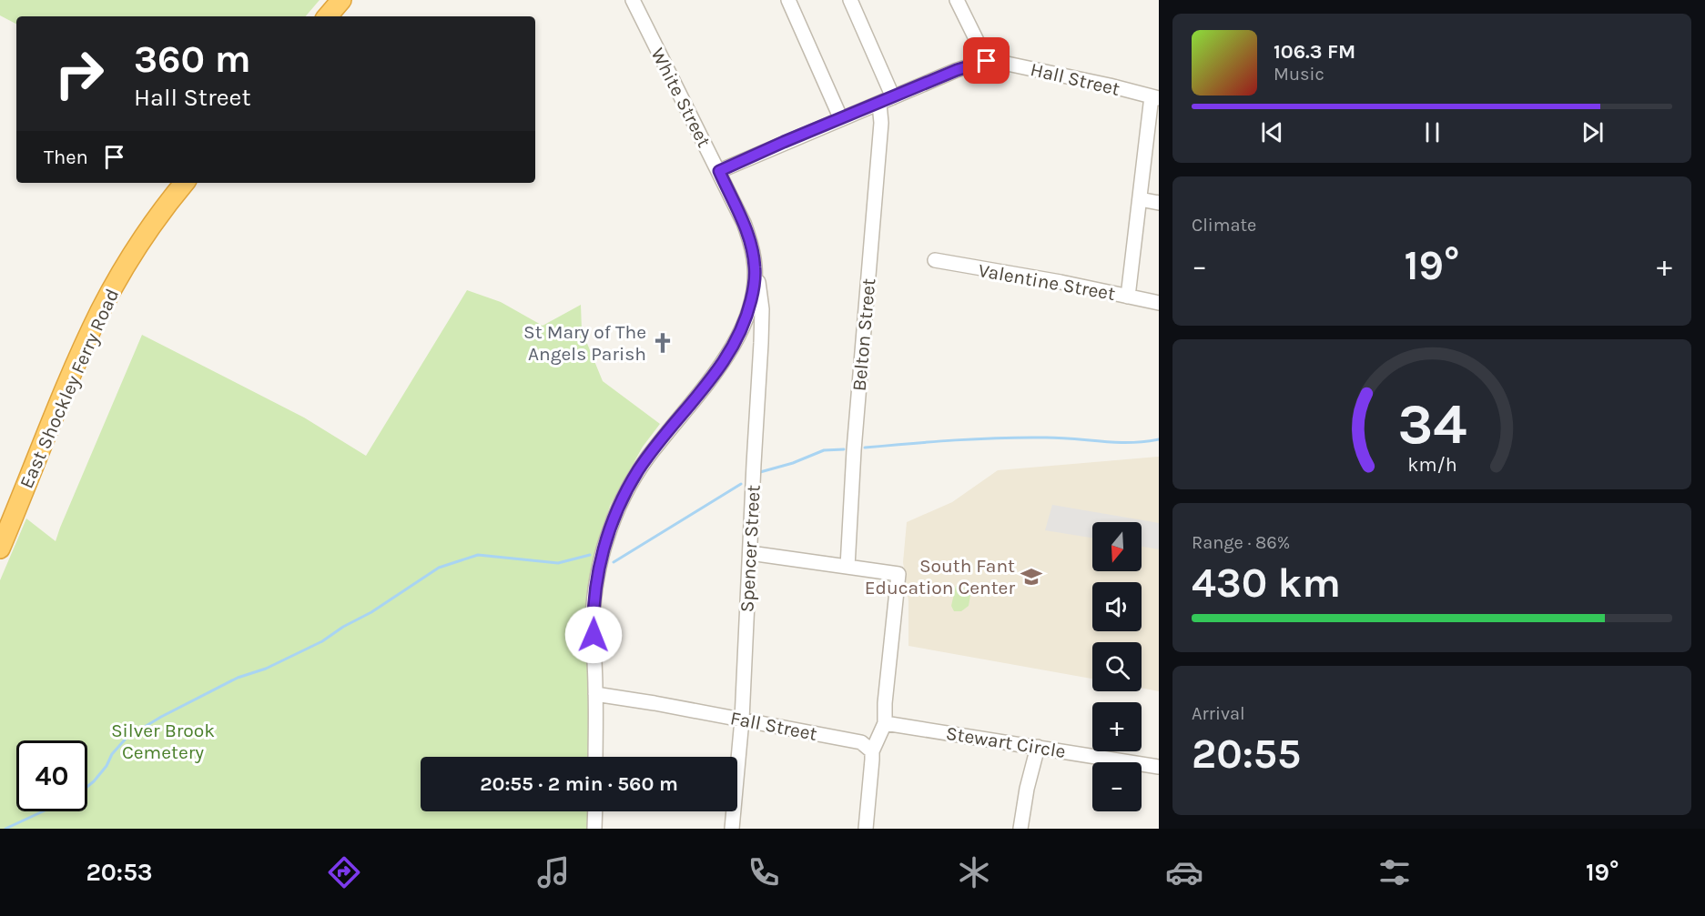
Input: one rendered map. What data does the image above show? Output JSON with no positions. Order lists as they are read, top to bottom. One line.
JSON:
{"streets":{"highway":["East Shockley Ferry Road"],"street":["Hall Street","White Street","Valentine Street","Belton Street","Spencer Street","Fall Street","Stewart Circle"]},"crossings":[["Hall Street","White Street"],["Hall Street","Belton Street"],["White Street","Spencer Street"],["White Street","Fall Street"],["Spencer Street","Fall Street"]],"parks":["Silver Brook Cemetery"],"places":{"church":["St Mary of The Angels Parish"],"school or university":["South Fant Education Center"]},"north":"bottom","page":{"turn":["360 m","Hall Street"],"song":["106.3 FM","Music"],"then":"Then","tile":["Climate",["Range · 86%","430 km"],["Arrival","20:55"]],"heat":["−","19°","+"],"map_buttons":["+","−"],"limit":"40","trip":"20:55 · 2 min · 560 m","tabs":["20:53","19°"],"gauge":["34","km/h"]}}
